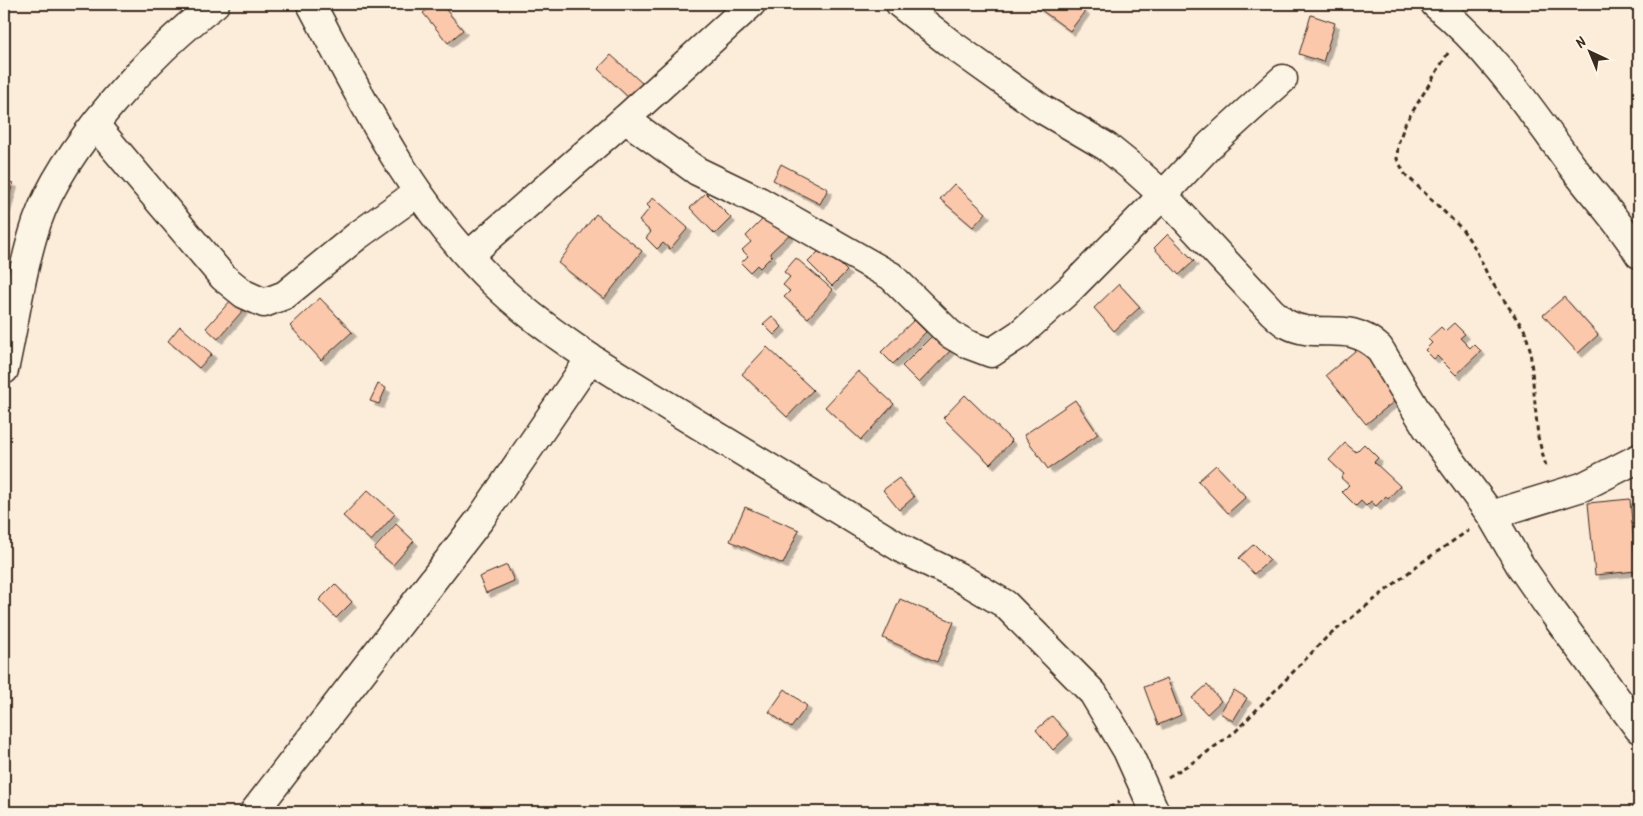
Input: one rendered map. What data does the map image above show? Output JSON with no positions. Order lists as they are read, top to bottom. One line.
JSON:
{"north":"top left"}
